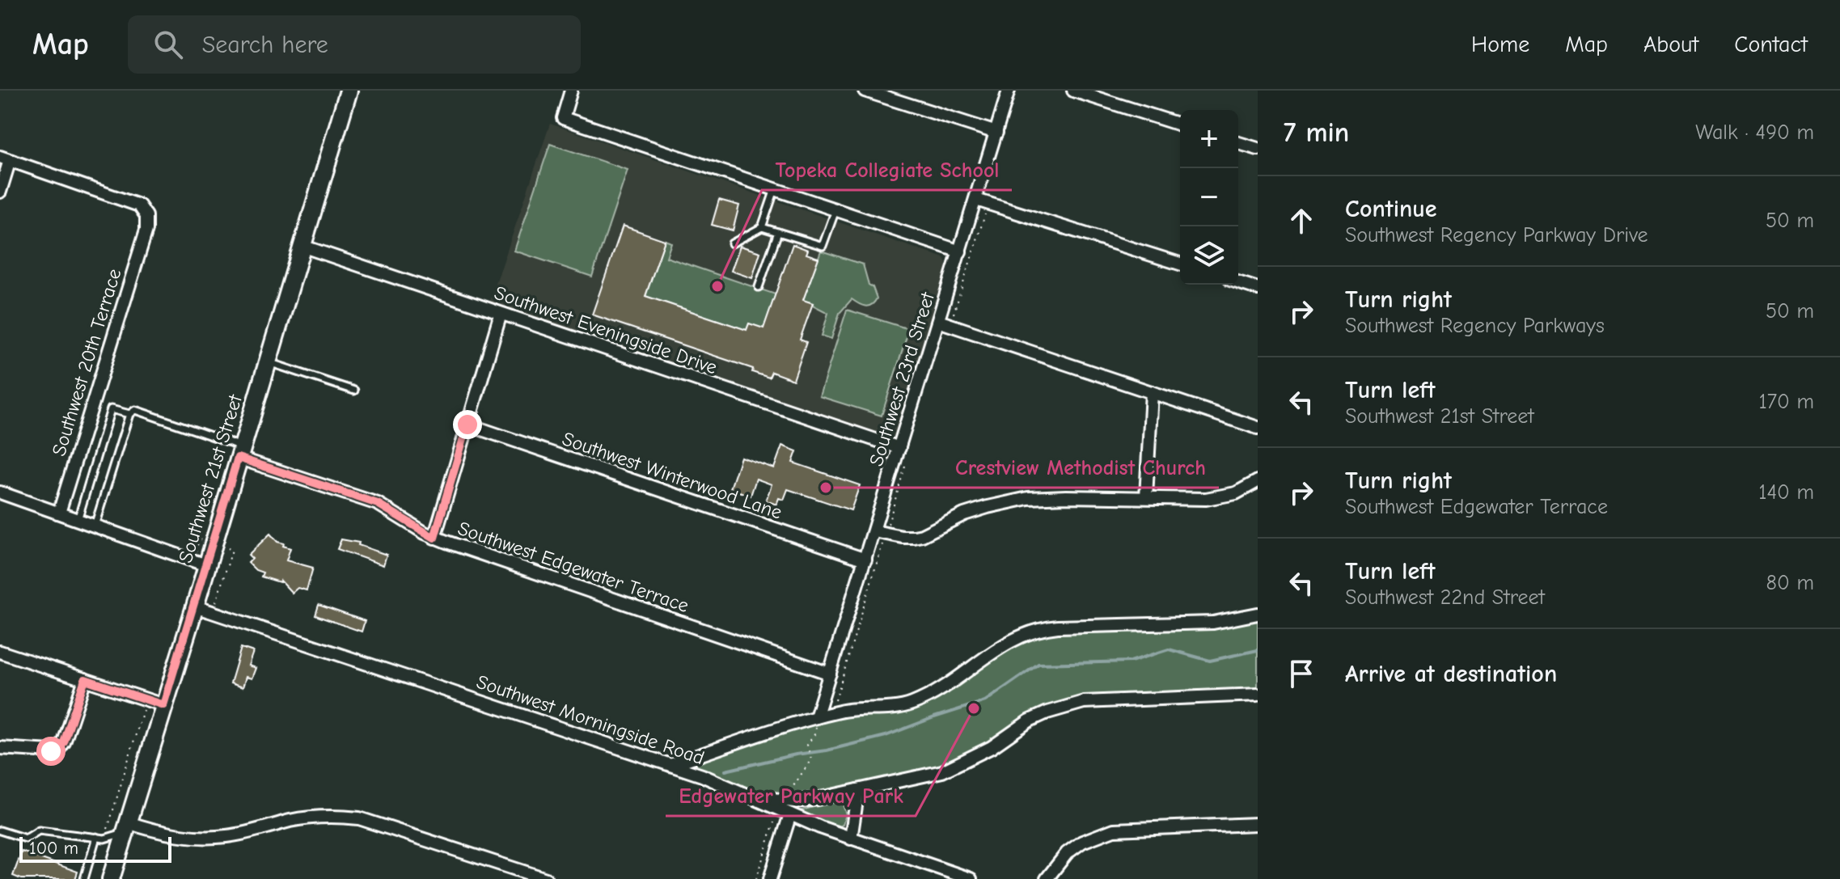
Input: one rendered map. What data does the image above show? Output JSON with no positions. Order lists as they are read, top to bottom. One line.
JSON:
{"streets":{"main road":["Southwest 21st Street"],"street":["Southwest Eveningside Drive","Southwest 20th Terrace","Southwest 23rd Street","Southwest Winterwood Lane","Southwest Edgewater Terrace","Southwest Morningside Road"]},"crossings":[["Southwest Eveningside Drive","Southwest 23rd Street"],["Southwest Eveningside Drive","Southwest 21st Street"],["Southwest 23rd Street","Southwest Winterwood Lane"],["Southwest 23rd Street","Southwest Edgewater Terrace"],["Southwest 21st Street","Southwest Edgewater Terrace"],["Southwest 21st Street","Southwest Morningside Road"]],"places":["Topeka Collegiate School","Crestview Methodist Church","Edgewater Parkway Park"],"scale_bar":"100 m","page":{"header":"Map","search":"Search here","nav":["Home","Map","About","Contact"],"heading":["7 min","Walk · 490 m"],"map_buttons":["+","−"],"list":[["Continue","Southwest Regency Parkway Drive","50 m"],["Turn right","Southwest Regency Parkways","50 m"],["Turn left","Southwest 21st Street","170 m"],["Turn right","Southwest Edgewater Terrace","140 m"],["Turn left","Southwest 22nd Street","80 m"],"Arrive at destination"],"scale":"100 m"}}
